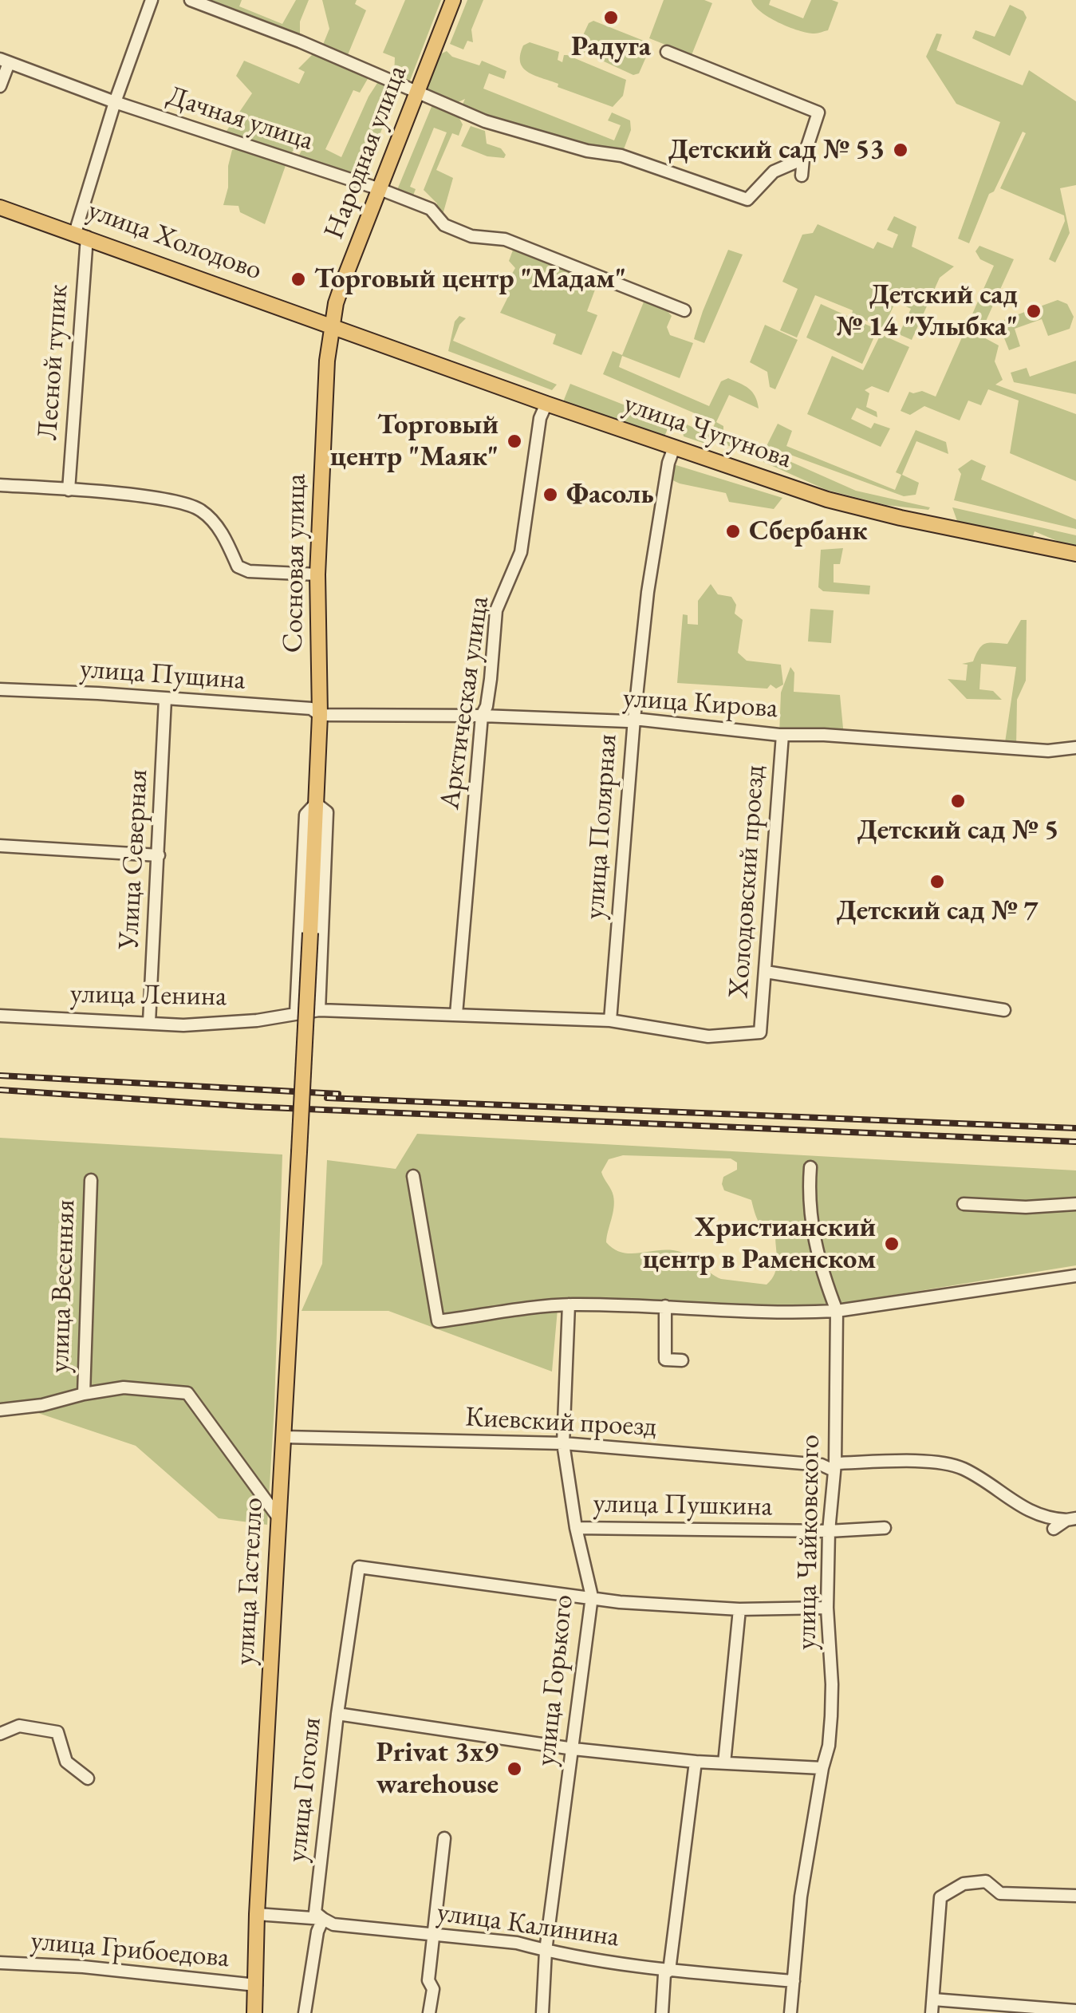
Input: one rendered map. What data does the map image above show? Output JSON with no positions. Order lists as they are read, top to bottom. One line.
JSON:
{"streets":{"main road":["Народная улица","улица Холодово","улица Чугунова","Сосновая улица","улица Гастелло"],"street":["Дачная улица","Лесной тупик","улица Пущина","Арктическая улица","улица Кирова","улица Полярная","Улица Северная","Холодовский проезд","улица Ленина","улица Весенняя","Киевский проезд","улица Пушкина","улица Чайковского","улица Горького","улица Гоголя","улица Калинина","улица Грибоедова"]},"crossings":[["Дачная улица","Народная улица"],["Дачная улица","Лесной тупик"],["Народная улица","улица Холодово"],["Народная улица","улица Чугунова"],["Народная улица","Сосновая улица"],["улица Холодово","Лесной тупик"],["улица Холодово","улица Чугунова"],["улица Холодово","Сосновая улица"],["улица Чугунова","Сосновая улица"],["улица Чугунова","Арктическая улица"],["улица Чугунова","улица Полярная"],["Сосновая улица","улица Пущина"],["Сосновая улица","улица Кирова"],["Сосновая улица","улица Гастелло"],["улица Пущина","улица Кирова"],["улица Пущина","Улица Северная"],["Арктическая улица","улица Кирова"],["Арктическая улица","улица Ленина"],["улица Кирова","улица Полярная"],["улица Кирова","Холодовский проезд"],["улица Полярная","улица Ленина"],["Улица Северная","улица Ленина"],["Холодовский проезд","улица Ленина"],["Киевский проезд","улица Чайковского"],["Киевский проезд","улица Гастелло"],["Киевский проезд","улица Горького"],["улица Пушкина","улица Чайковского"],["улица Пушкина","улица Горького"],["улица Чайковского","улица Калинина"],["улица Гастелло","улица Калинина"],["улица Гастелло","улица Грибоедова"],["улица Горького","улица Гоголя"],["улица Горького","улица Калинина"],["улица Гоголя","улица Калинина"]],"places":["Радуга","Детский сад № 53","Торговый центр \"Мадам\"","Детский сад № 14 \"Улыбка\"","Торговый центр \"Маяк\"","Фасоль","Сбербанк","Детский сад № 5","Детский сад № 7","Христианский центр в Раменском","Privat 3x9 warehouse"]}
